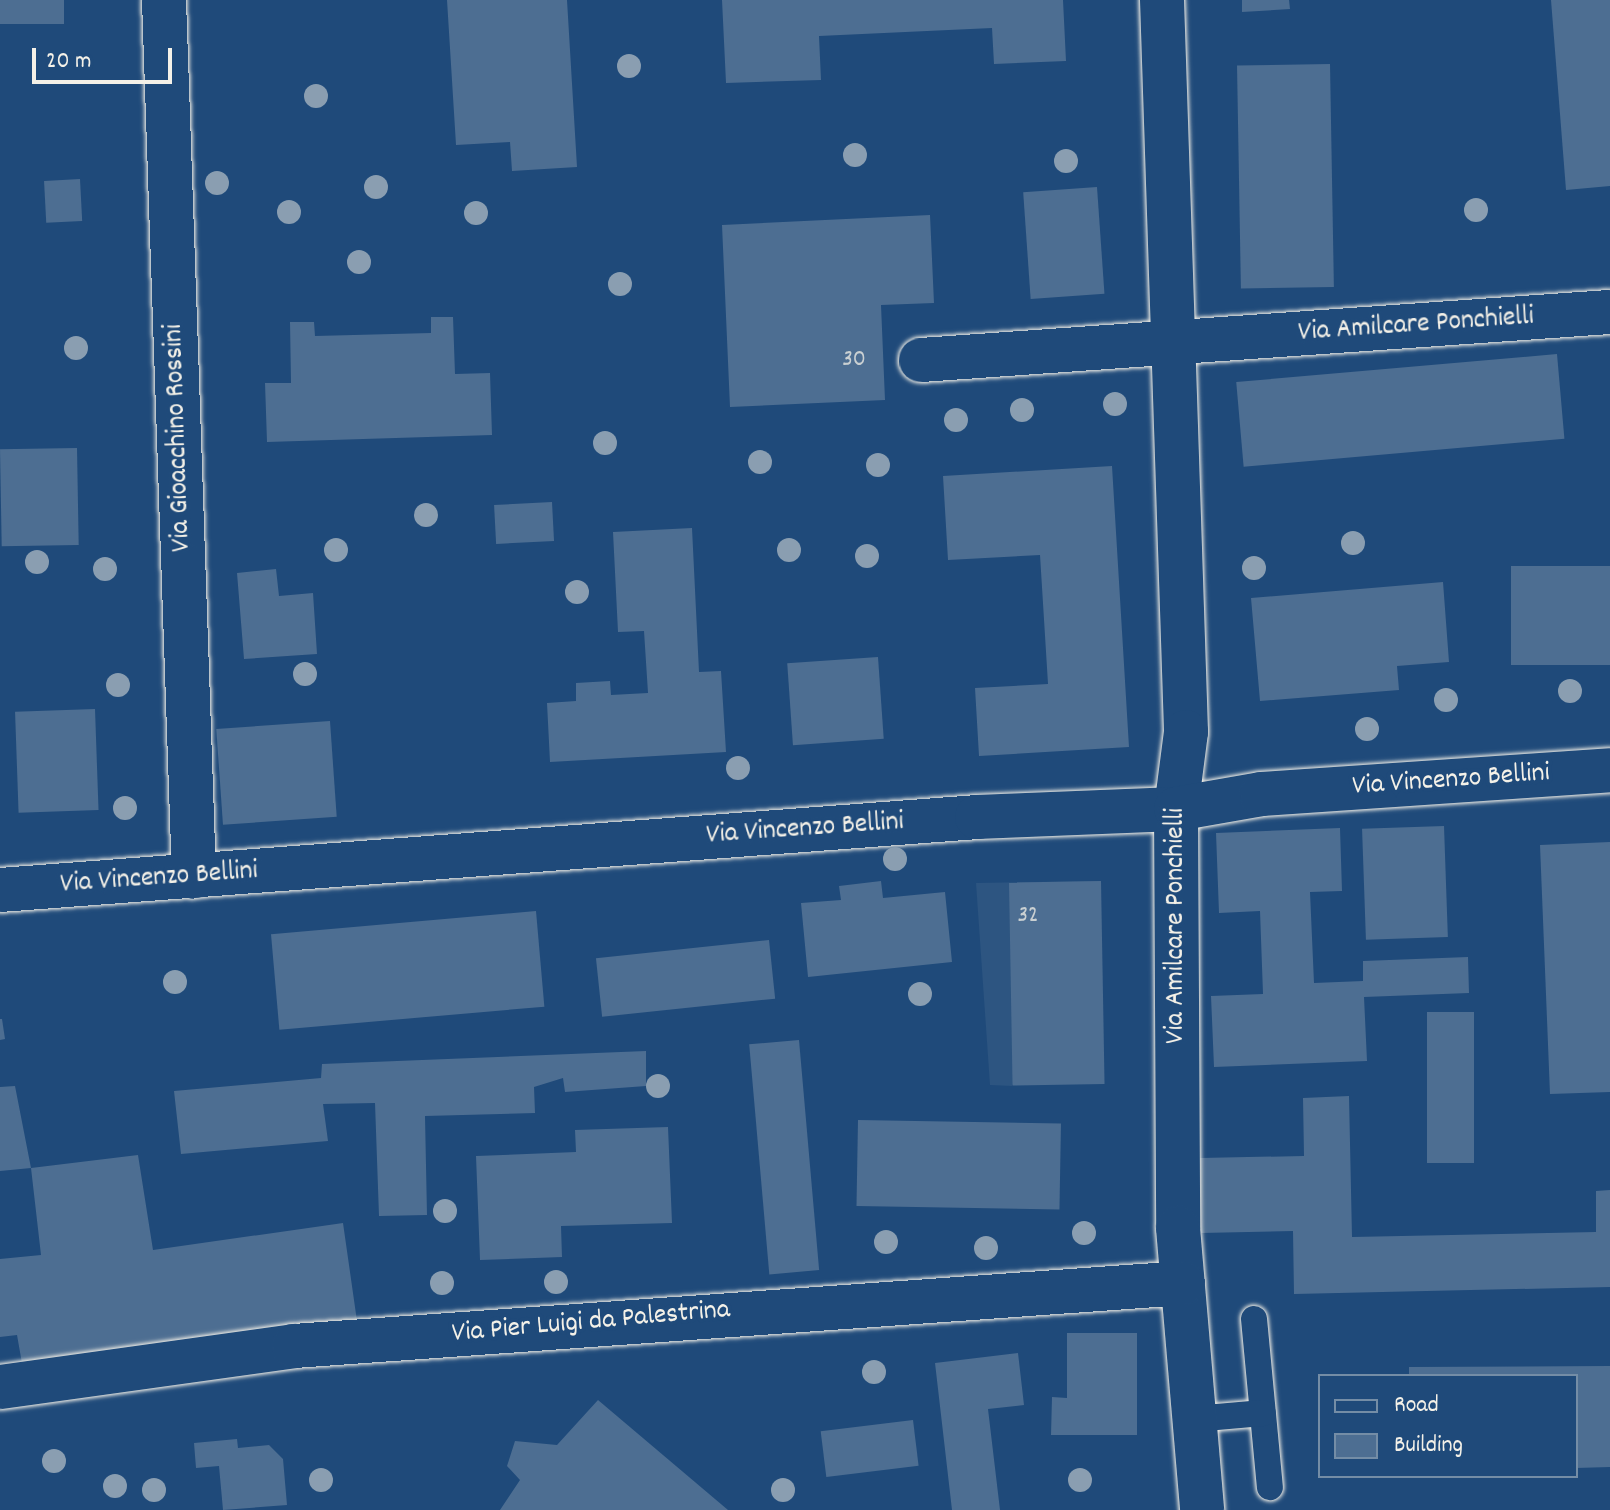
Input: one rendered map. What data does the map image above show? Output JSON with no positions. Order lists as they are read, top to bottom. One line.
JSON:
{"streets":{"street":["Via Amilcare Ponchielli","Via Gioacchino Rossini","Via Vincenzo Bellini","Via Pier Luigi da Palestrina"]},"crossings":[["Via Amilcare Ponchielli","Via Vincenzo Bellini"],["Via Amilcare Ponchielli","Via Pier Luigi da Palestrina"],["Via Gioacchino Rossini","Via Vincenzo Bellini"]],"house_numbers":["30","32"],"legend":["Road","Building"],"scale_bar":"20 m"}
